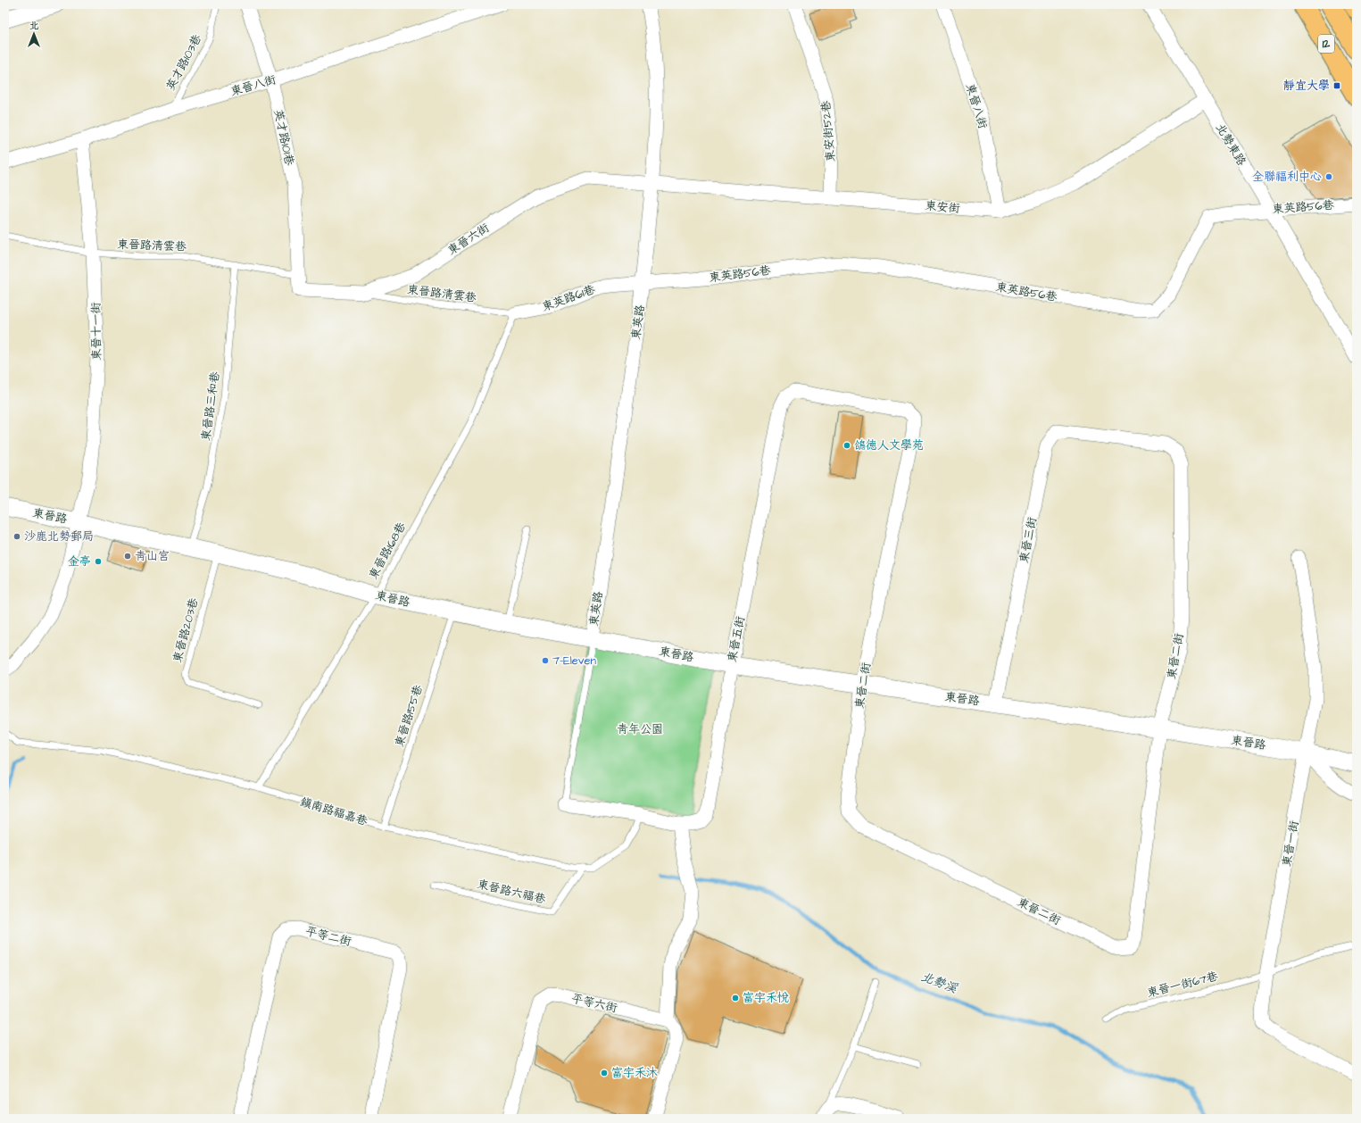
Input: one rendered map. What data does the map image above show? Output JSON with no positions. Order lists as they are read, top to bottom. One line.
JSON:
{"streets":{"main road":["12"],"street":["東晉八街","東安街52巷","英才路101巷","北勢東路","東安街","東英路56巷","東晉六街","東英路61巷","東英路","東晉十一街","東晉路","東晉三街","東晉五街","東晉二街","東晉一街","平等二街","平等六街"],"lane":["英才路103巷","東晉路清雲巷","東晉路三和巷","東晉路168巷","東晉路203巷","東晉路155巷","鎮南路福嘉巷","東晉路六福巷","東晉一街67巷"]},"crossings":[["英才路103巷","東晉八街"],["東晉八街","英才路101巷"],["東晉八街","東安街"],["東晉八街","東晉十一街"],["東安街52巷","東安街"],["英才路101巷","東晉六街"],["英才路101巷","東晉路清雲巷"],["北勢東路","東安街"],["北勢東路","東英路56巷"],["東安街","東晉六街"],["東安街","東英路"],["東英路56巷","東英路61巷"],["東英路56巷","東英路"],["東晉六街","東晉路清雲巷"],["東晉六街","東英路"],["東晉路清雲巷","東英路61巷"],["東晉路清雲巷","東晉十一街"],["東晉路清雲巷","東晉路三和巷"],["東晉路清雲巷","東晉路168巷"],["東英路61巷","東英路"],["東英路61巷","東晉路168巷"],["東英路","東晉路"],["東晉十一街","東晉路"],["東晉路三和巷","東晉路"],["東晉路","東晉三街"],["東晉路","東晉路168巷"],["東晉路","東晉路203巷"],["東晉路","東晉五街"],["東晉路","東晉二街"],["東晉路","東晉路155巷"],["東晉路","東晉一街"],["東晉三街","東晉二街"],["東晉路168巷","鎮南路福嘉巷"],["東晉五街","東晉二街"],["東晉五街","鎮南路福嘉巷"],["東晉路155巷","鎮南路福嘉巷"],["鎮南路福嘉巷","東晉路六福巷"],["東晉一街","東晉一街67巷"]],"water":["北勢溪"],"parks":["青年公園"],"places":{"transit":["靜宜大學"],"other":["全聯福利中心","鴿德人文學苑","沙鹿北勢郵局","青山宮","金亭","7-Eleven","富宇禾悅","富宇禾沐"]},"north":"top"}
